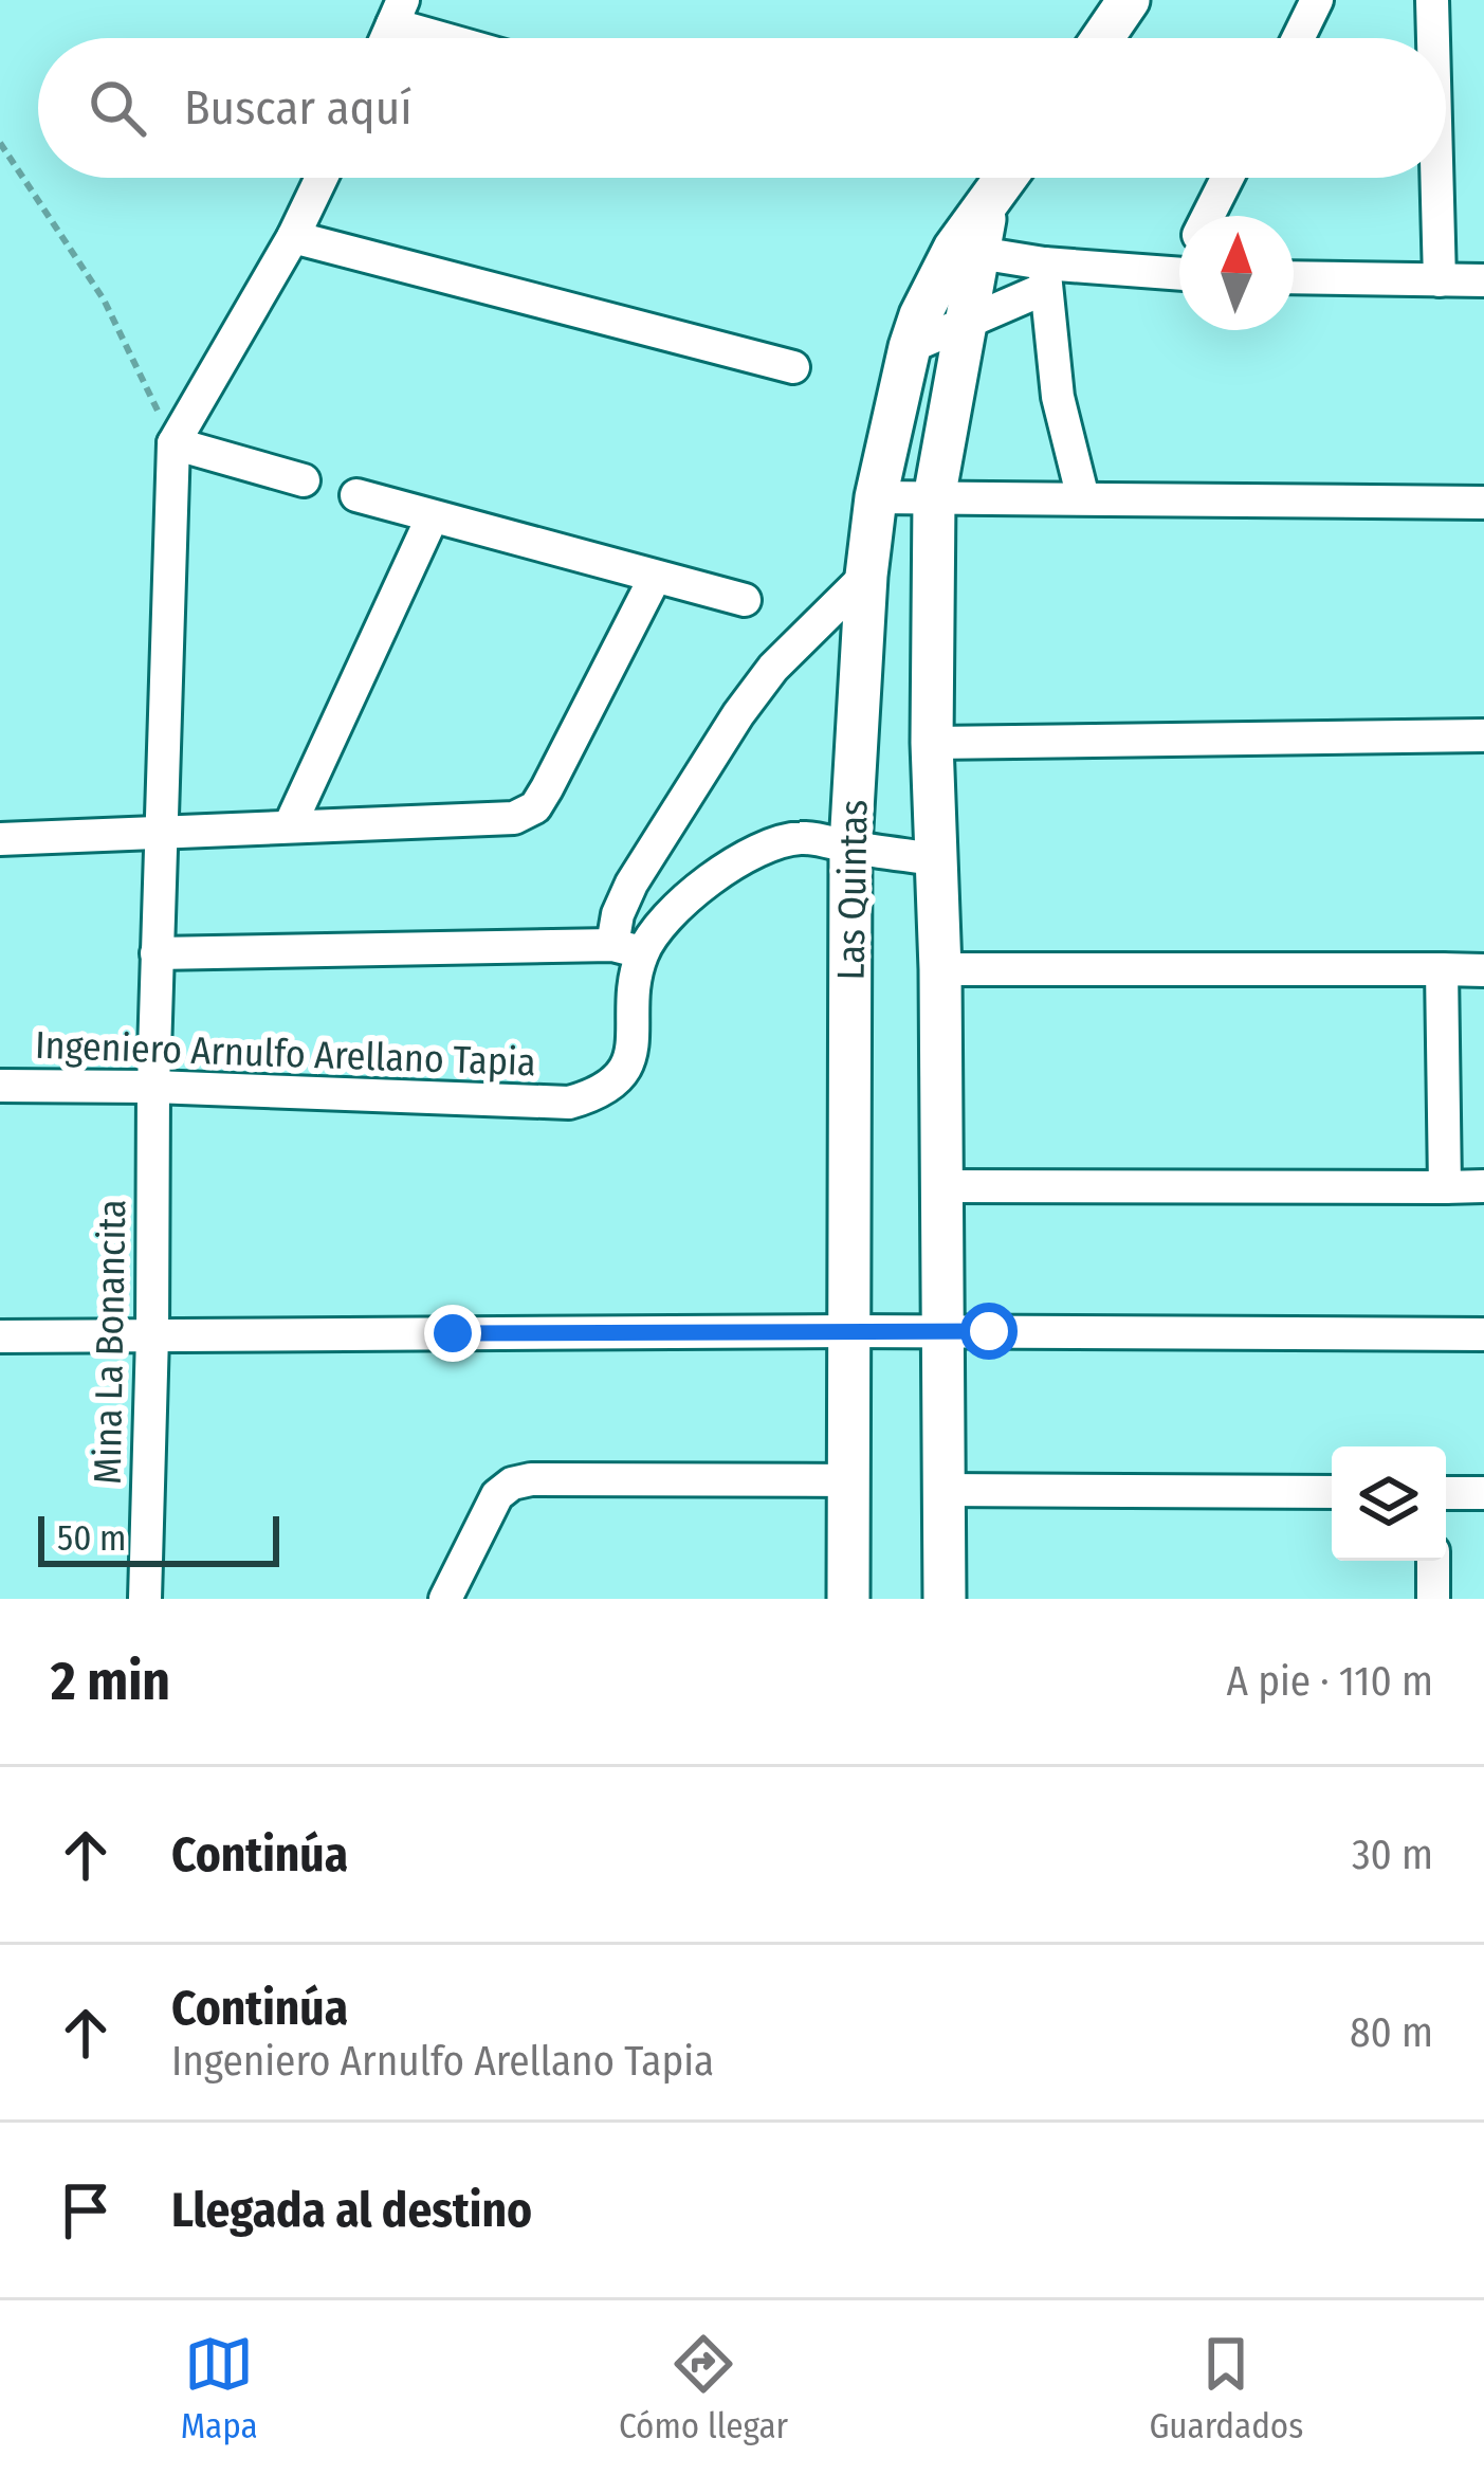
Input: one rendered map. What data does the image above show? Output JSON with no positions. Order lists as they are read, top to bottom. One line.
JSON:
{"streets":{"street":["Las Quintas","Ingeniero Arnulfo Arellano Tapia","Mina La Bonancita"]},"crossings":[["Ingeniero Arnulfo Arellano Tapia","Mina La Bonancita"]],"scale_bar":"50 m","north":"top","page":{"search":"Buscar aquí","scale":"50 m","heading":["2 min","A pie · 110 m"],"list":[["Continúa","30 m"],["Continúa","Ingeniero Arnulfo Arellano Tapia","80 m"],"Llegada al destino"],"nav":["Mapa","Cómo llegar","Guardados"]}}
